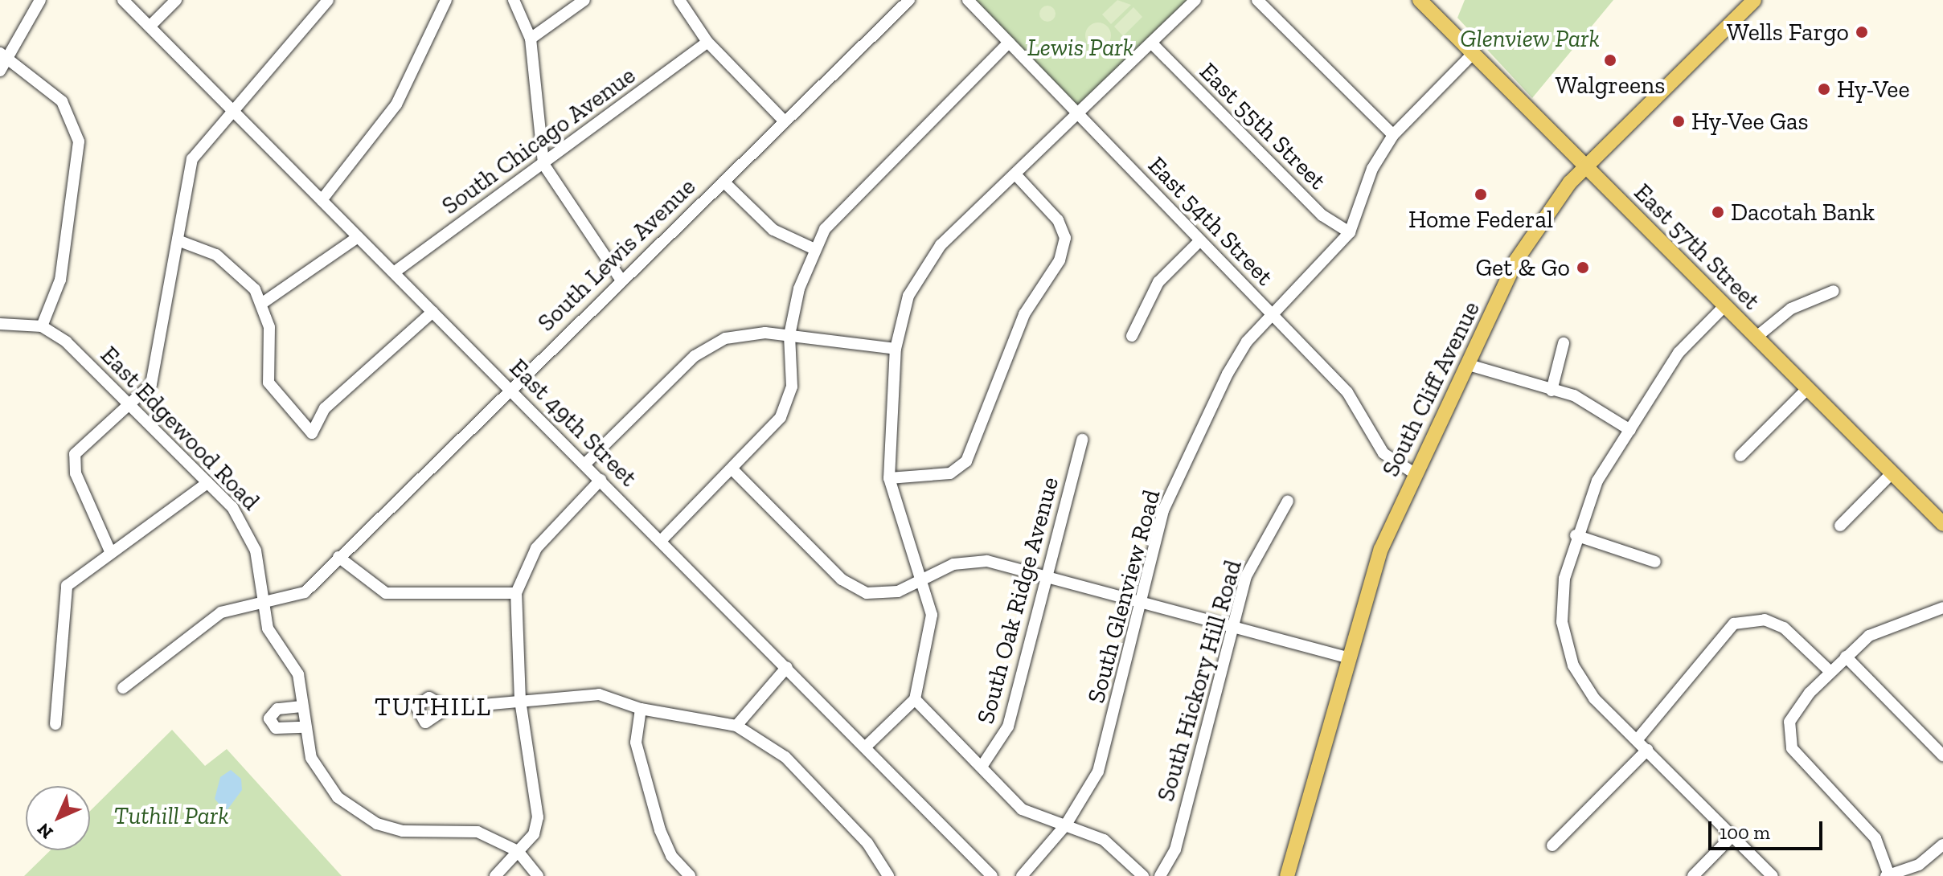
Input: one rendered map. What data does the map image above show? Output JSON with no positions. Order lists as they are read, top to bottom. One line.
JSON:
{"streets":{"main road":["East 57th Street","South Cliff Avenue"],"street":["East 55th Street","South Chicago Avenue","East 54th Street","South Lewis Avenue","East 49th Street","East Edgewood Road","South Glenview Road","South Oak Ridge Avenue","South Hickory Hill Road"]},"crossings":[["East 55th Street","South Glenview Road"],["South Chicago Avenue","East 49th Street"],["East 54th Street","South Cliff Avenue"],["East 54th Street","South Glenview Road"],["East 57th Street","South Cliff Avenue"],["East 57th Street","South Glenview Road"],["South Lewis Avenue","East 49th Street"],["South Lewis Avenue","East Edgewood Road"]],"districts":["TUTHILL"],"parks":["Glenview Park","Lewis Park","Tuthill Park"],"places":["Wells Fargo","Walgreens","Hy-Vee","Hy-Vee Gas","Home Federal","Dacotah Bank","Get & Go"],"scale_bar":"100 m","north":"bottom left"}
